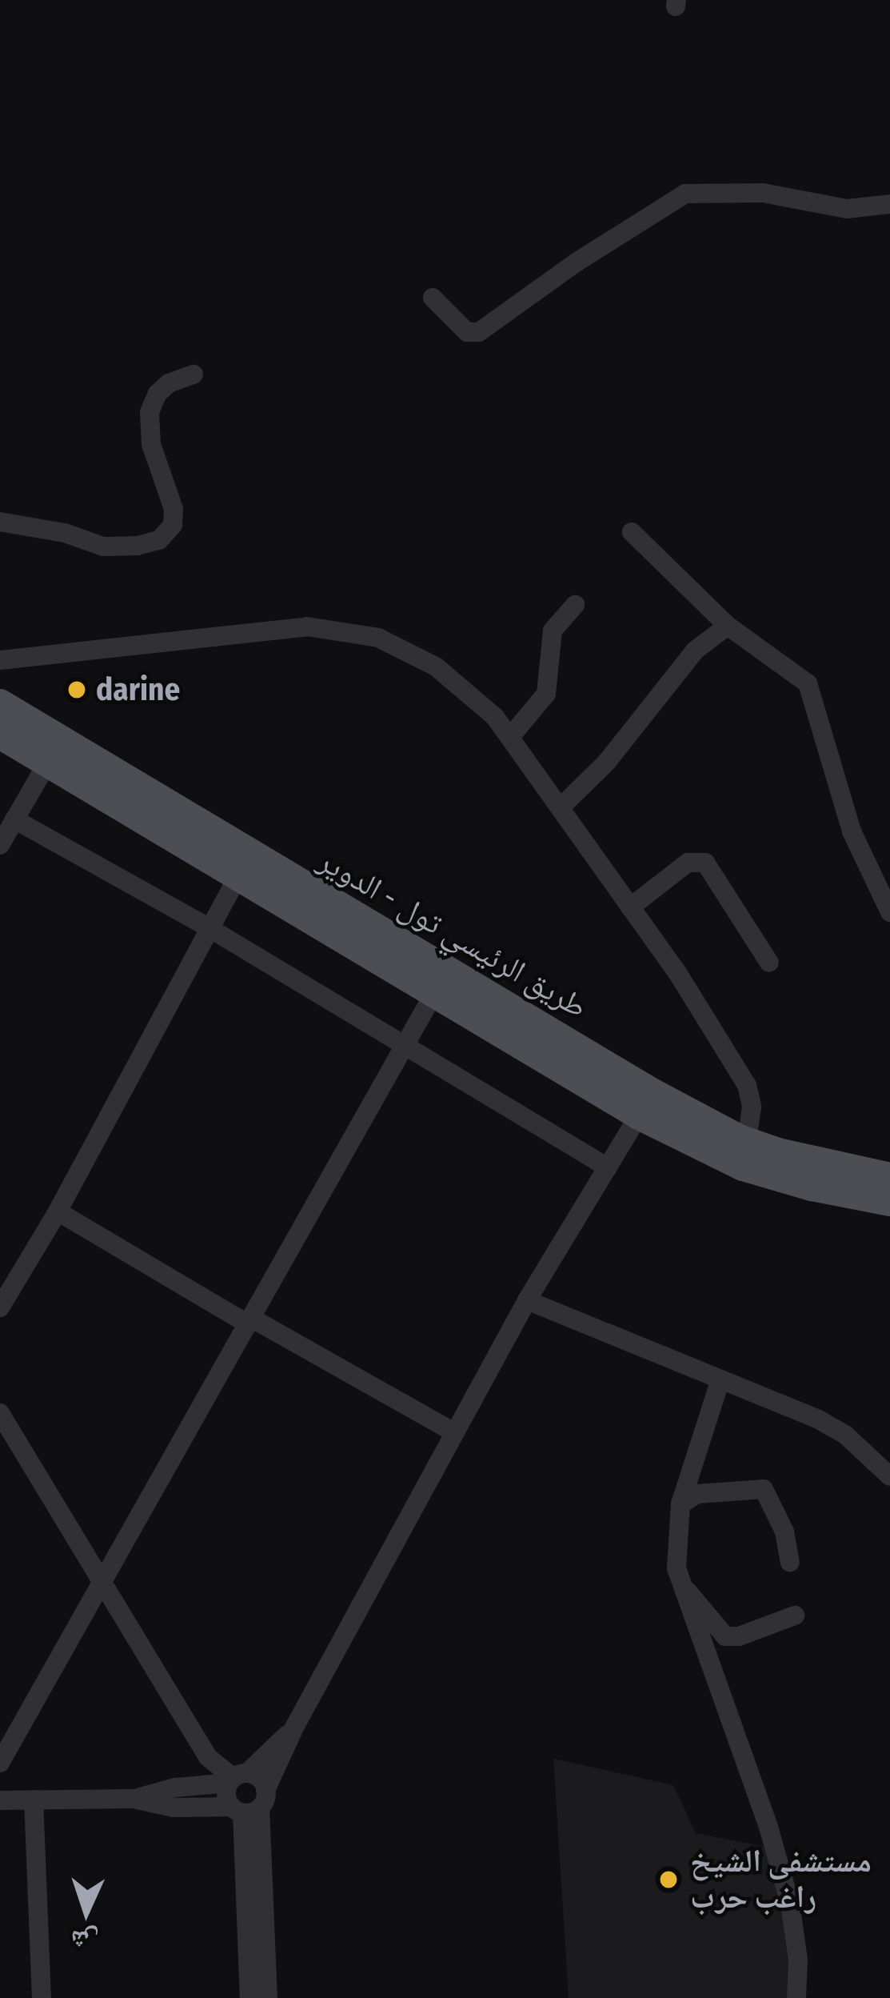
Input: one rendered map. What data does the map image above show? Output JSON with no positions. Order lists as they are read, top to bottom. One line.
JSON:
{"streets":{"main road":["طريق الرئيسي تول - الدوير"]},"places":["darine","مستشفى الشيخ راغب حرب"],"north":"bottom"}
